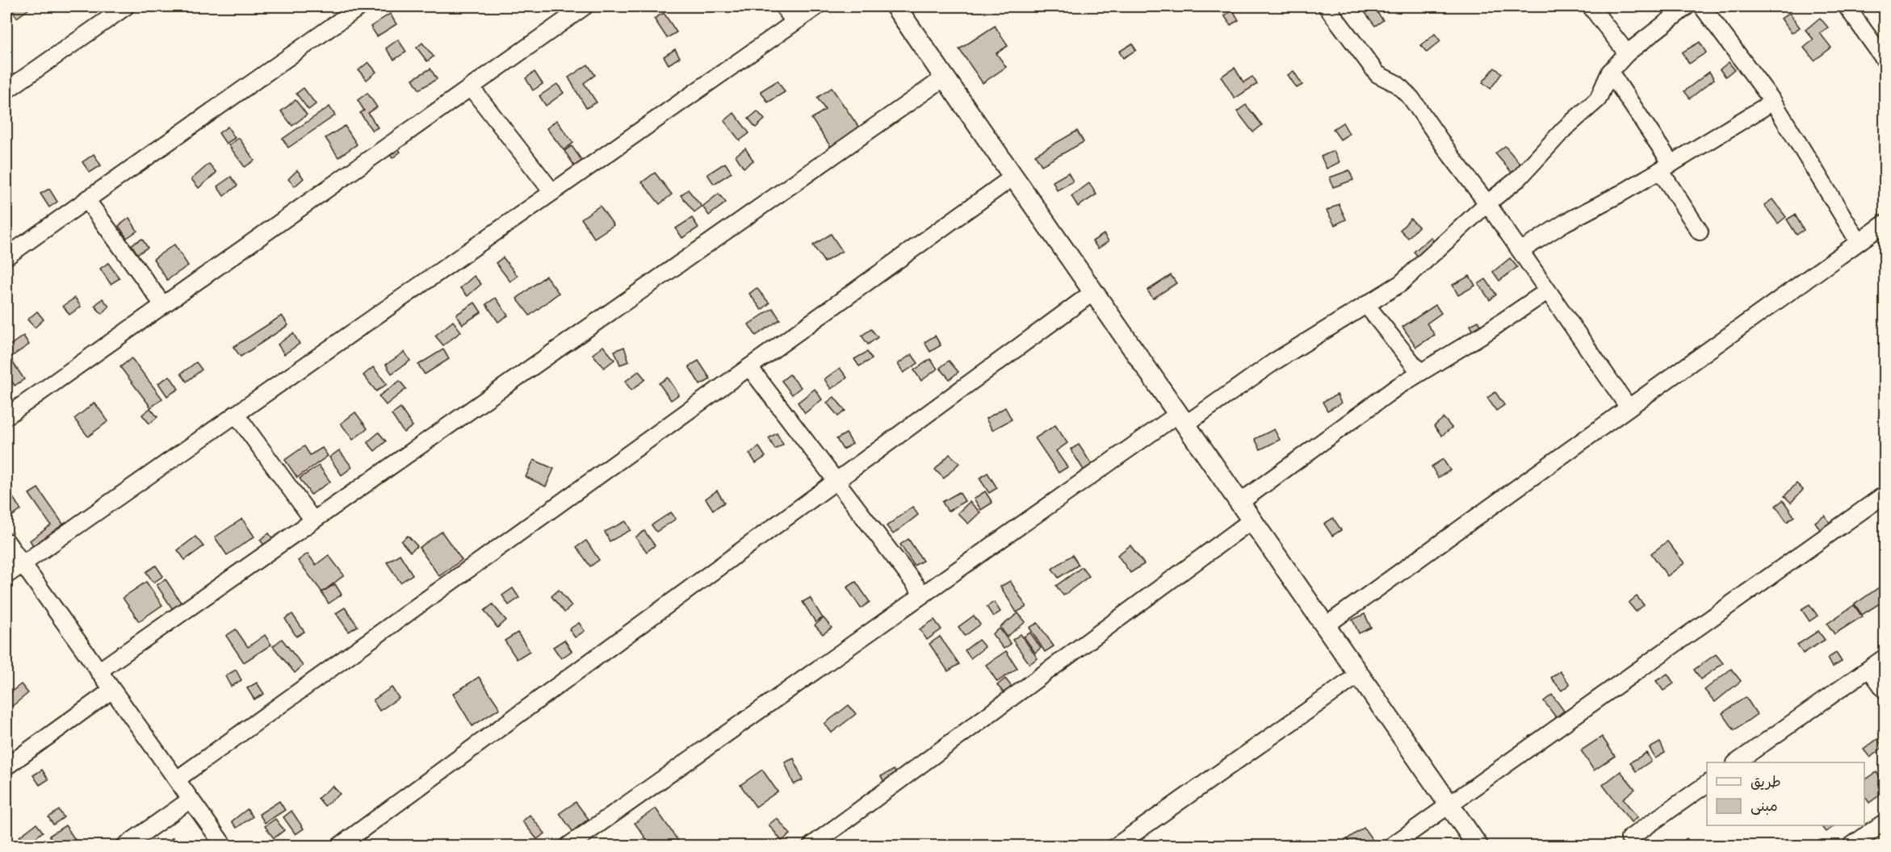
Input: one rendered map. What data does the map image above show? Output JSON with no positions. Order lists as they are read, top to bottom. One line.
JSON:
{"legend":["طريق","مبنى"]}
